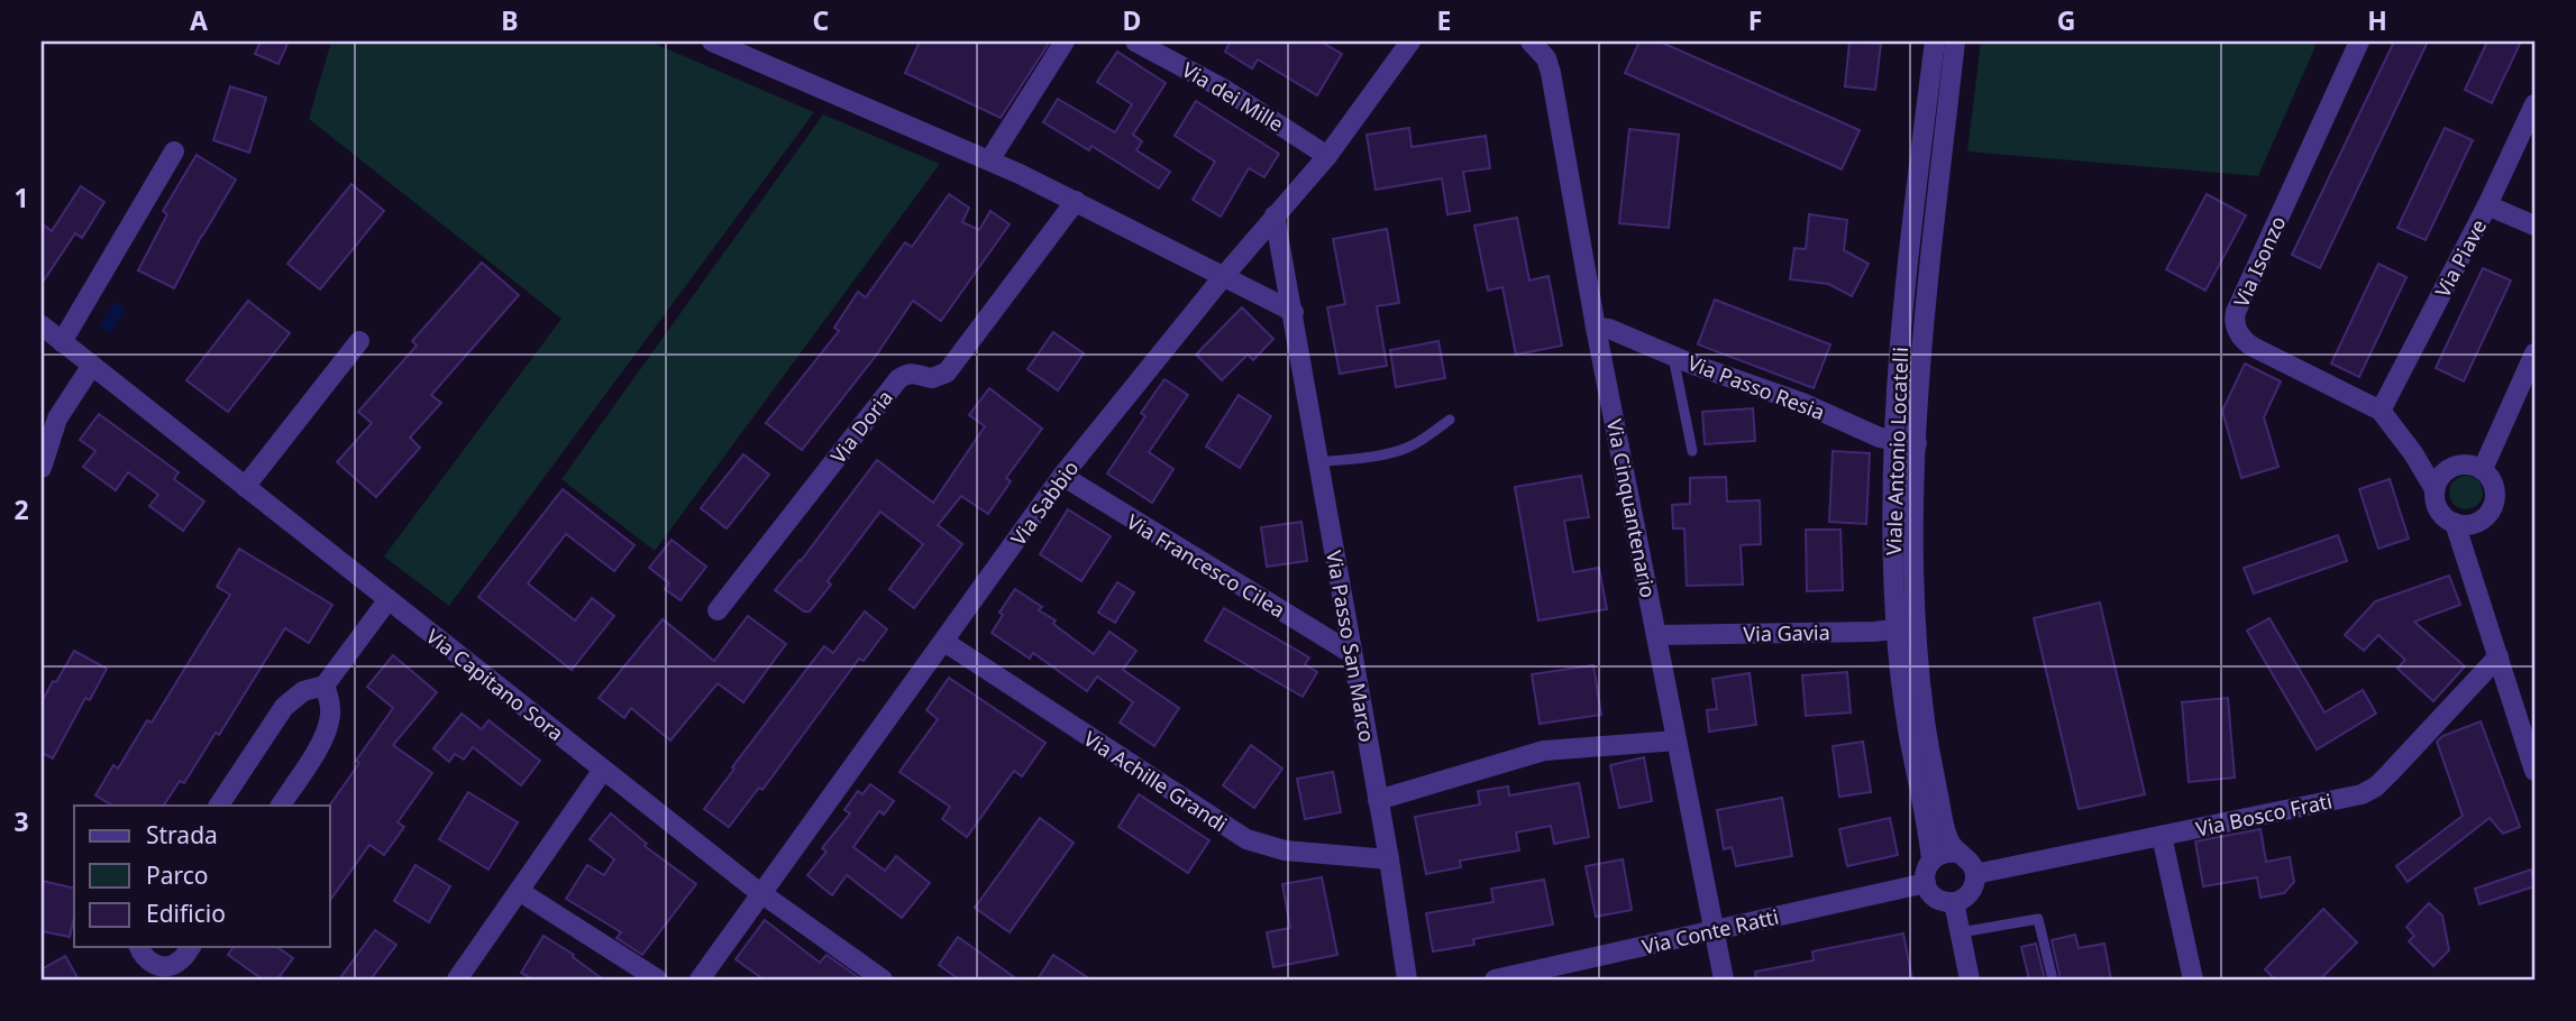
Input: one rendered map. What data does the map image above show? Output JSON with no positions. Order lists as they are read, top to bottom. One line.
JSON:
{"streets":{"street":["Via dei Mille","Via Piave","Via Isonzo","Via Passo Resia","Via Doria","Viale Antonio Locatelli","Via Sabbio","Via Cinquantenario","Via Francesco Cilea","Via Gavia","Via Passo San Marco","Via Capitano Sora","Via Achille Grandi","Via Bosco Frati","Via Conte Ratti"]},"crossings":[["Via dei Mille","Via Sabbio"],["Via Piave","Via Isonzo"],["Via Passo Resia","Viale Antonio Locatelli"],["Via Passo Resia","Via Cinquantenario"],["Viale Antonio Locatelli","Via Gavia"],["Viale Antonio Locatelli","Via Bosco Frati"],["Viale Antonio Locatelli","Via Conte Ratti"],["Via Sabbio","Via Francesco Cilea"],["Via Sabbio","Via Passo San Marco"],["Via Sabbio","Via Capitano Sora"],["Via Sabbio","Via Achille Grandi"],["Via Cinquantenario","Via Gavia"],["Via Cinquantenario","Via Conte Ratti"],["Via Francesco Cilea","Via Passo San Marco"],["Via Passo San Marco","Via Achille Grandi"],["Via Bosco Frati","Via Conte Ratti"]],"legend":["Strada","Parco","Edificio"],"grid":{"columns":["A","B","C","D","E","F","G","H"],"rows":["1","2","3"]}}
